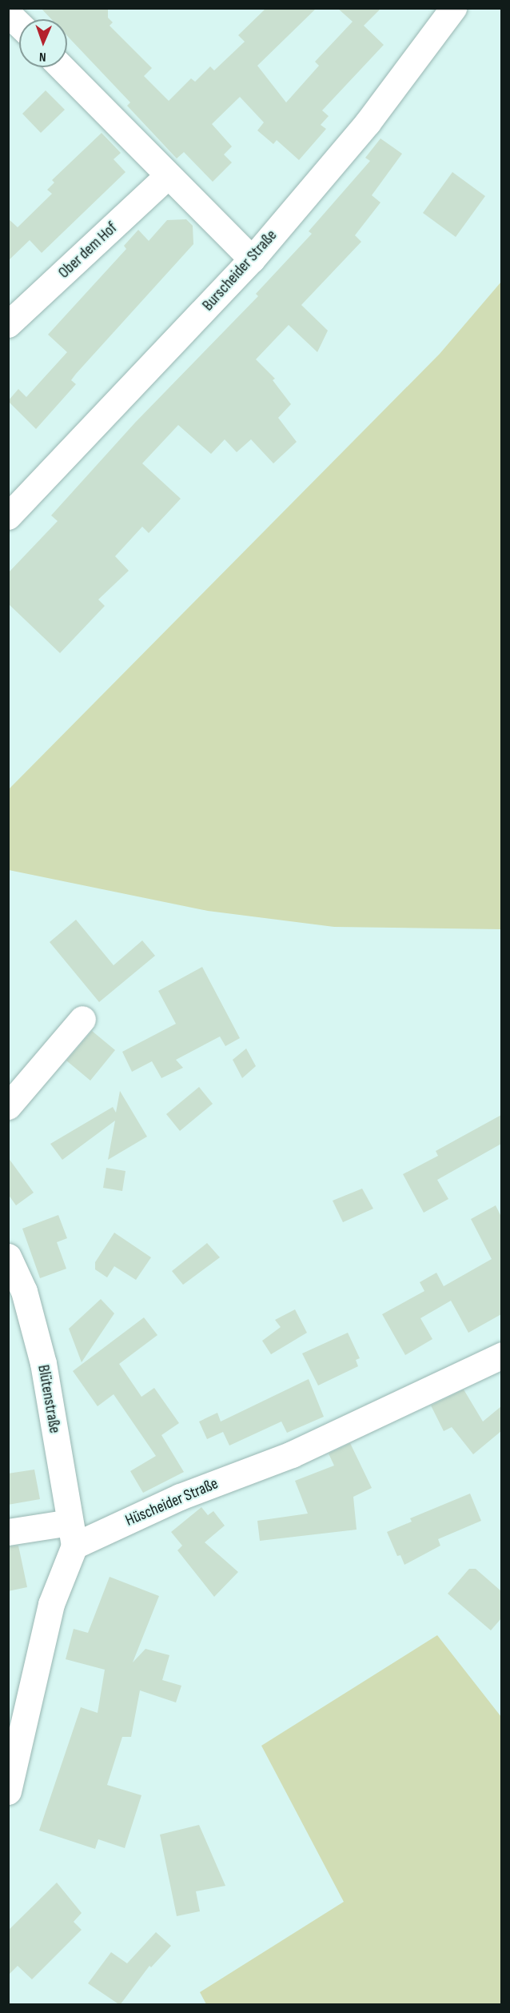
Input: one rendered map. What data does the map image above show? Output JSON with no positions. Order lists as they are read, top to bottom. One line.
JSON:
{"streets":{"street":["Ober dem Hof","Burscheider Straße","Blütenstraße","Hüscheider Straße"]},"crossings":[["Blütenstraße","Hüscheider Straße"]],"north":"bottom"}
